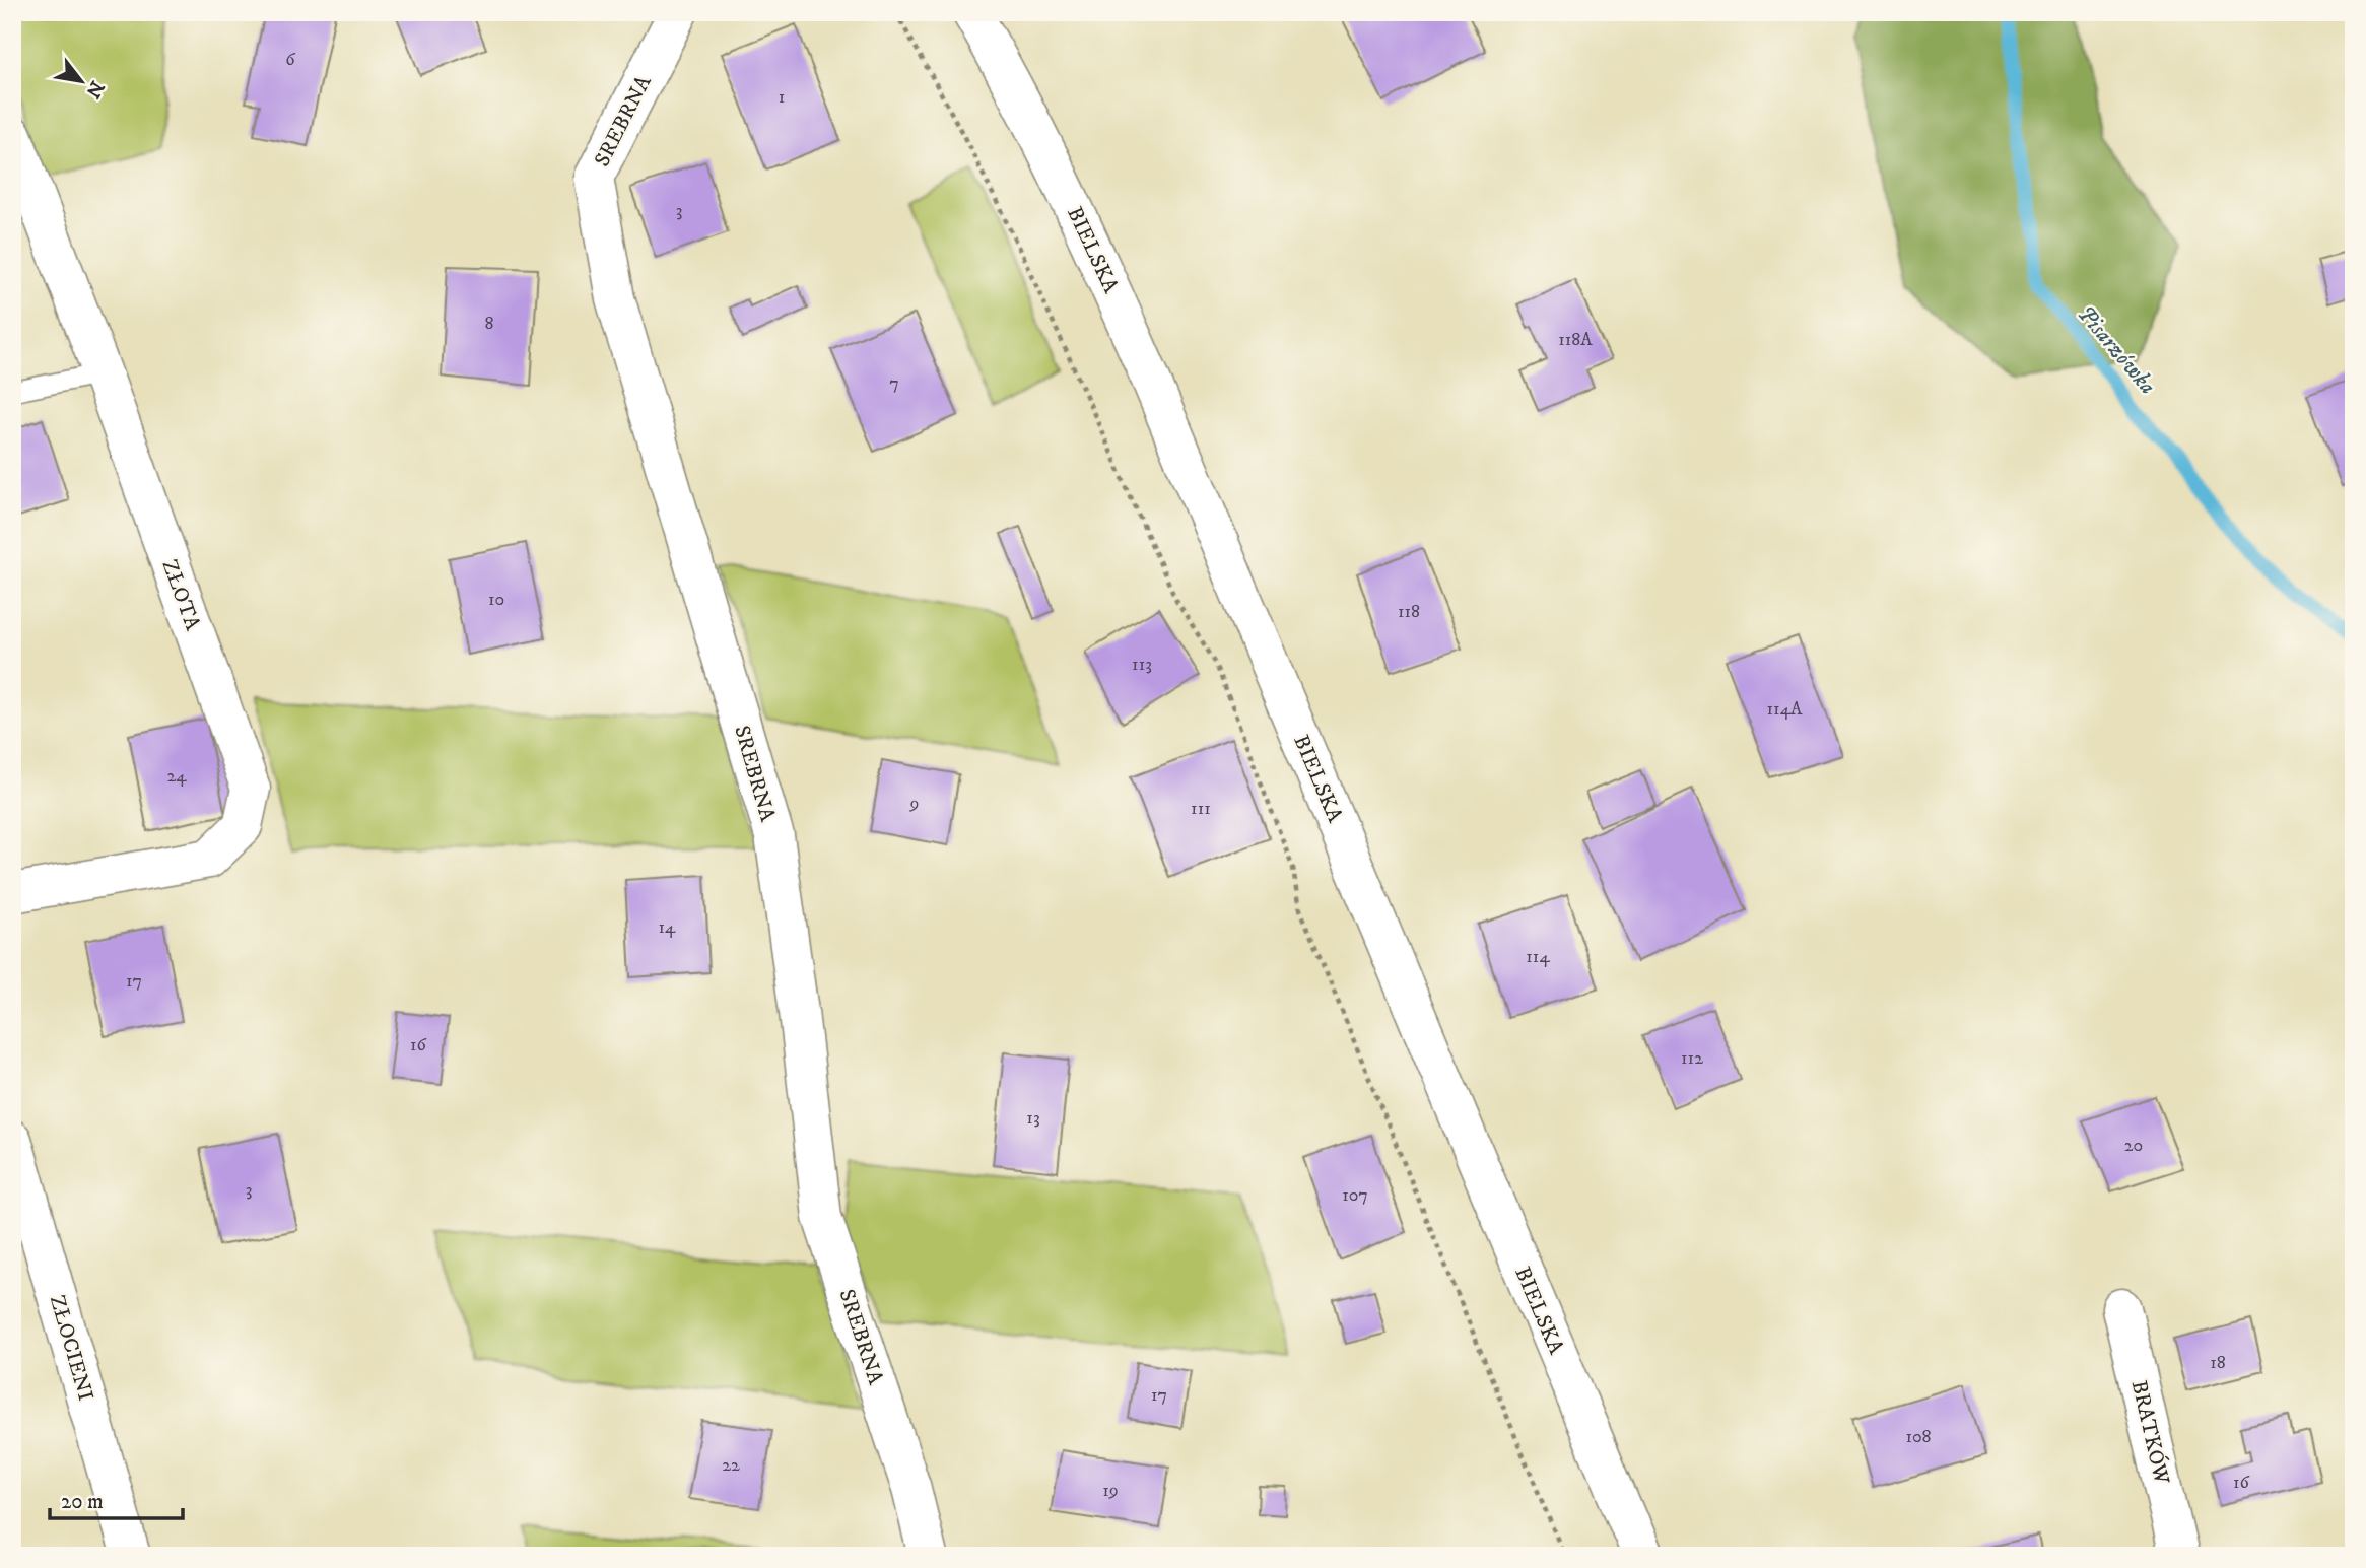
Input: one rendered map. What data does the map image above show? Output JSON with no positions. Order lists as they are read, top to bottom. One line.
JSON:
{"streets":{"street":["SREBRNA","BIELSKA","ZŁOTA","ZŁOCIENI","BRATKÓW"]},"water":["Pisarzówka"],"house_numbers":["6","1","3","8","118A","7","10","118","113","114A","24","9","111","14","114","17","16","112","13","20","3","107","18","17","108","22","16","19"],"scale_bar":"20 m","north":"bottom right"}
